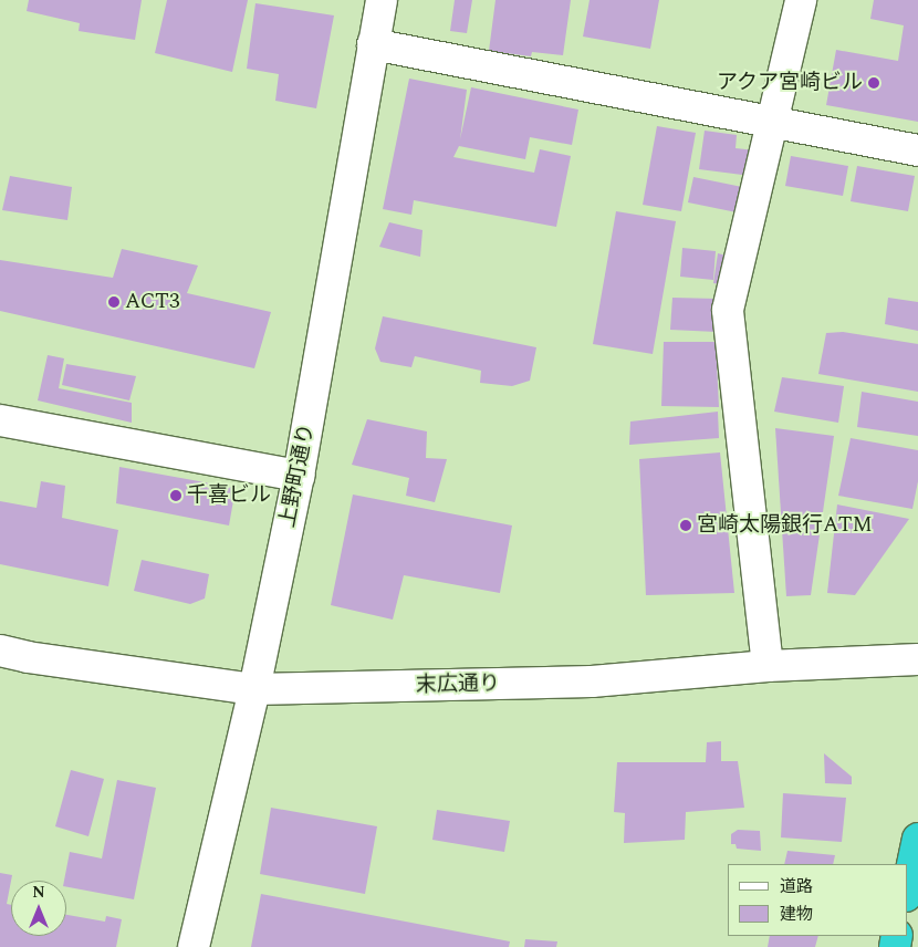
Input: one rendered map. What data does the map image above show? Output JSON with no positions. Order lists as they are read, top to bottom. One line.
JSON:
{"streets":{"street":["上野町通り","末広通り"]},"crossings":[["上野町通り","末広通り"]],"places":["アクア宮崎ビル","ACT3","千喜ビル","宮崎太陽銀行ATM"],"legend":["道路","建物"],"north":"top"}
